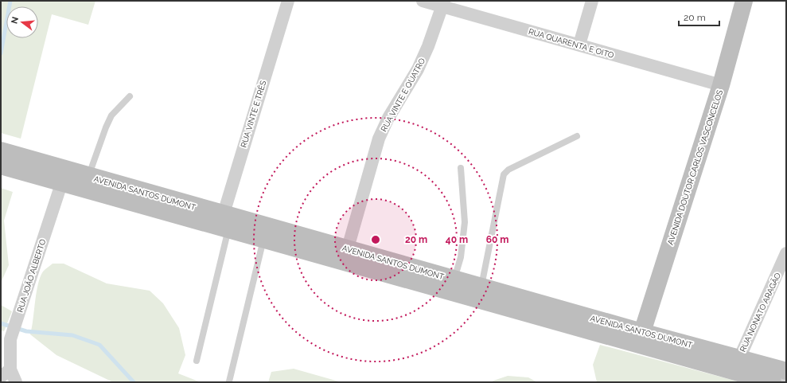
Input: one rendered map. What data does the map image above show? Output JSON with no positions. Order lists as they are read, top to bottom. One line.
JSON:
{"streets":{"main road":["AVENIDA DOUTOR CARLOS VASCONCELOS","AVENIDA SANTOS DUMONT"],"street":["RUA QUARENTA E OITO","RUA VINTE E QUATRO","RUA VINTE E TRÊS","RUA JOÃO ALBERTO","RUA NONATO ARAGÃO"]},"crossings":[["RUA QUARENTA E OITO","RUA VINTE E QUATRO"],["RUA QUARENTA E OITO","AVENIDA DOUTOR CARLOS VASCONCELOS"],["RUA VINTE E QUATRO","AVENIDA SANTOS DUMONT"],["RUA VINTE E TRÊS","AVENIDA SANTOS DUMONT"],["AVENIDA DOUTOR CARLOS VASCONCELOS","AVENIDA SANTOS DUMONT"],["AVENIDA SANTOS DUMONT","RUA JOÃO ALBERTO"],["AVENIDA SANTOS DUMONT","RUA NONATO ARAGÃO"]],"scale_bar":"20 m","north":"left","rings":["20 m","40 m","60 m"]}
